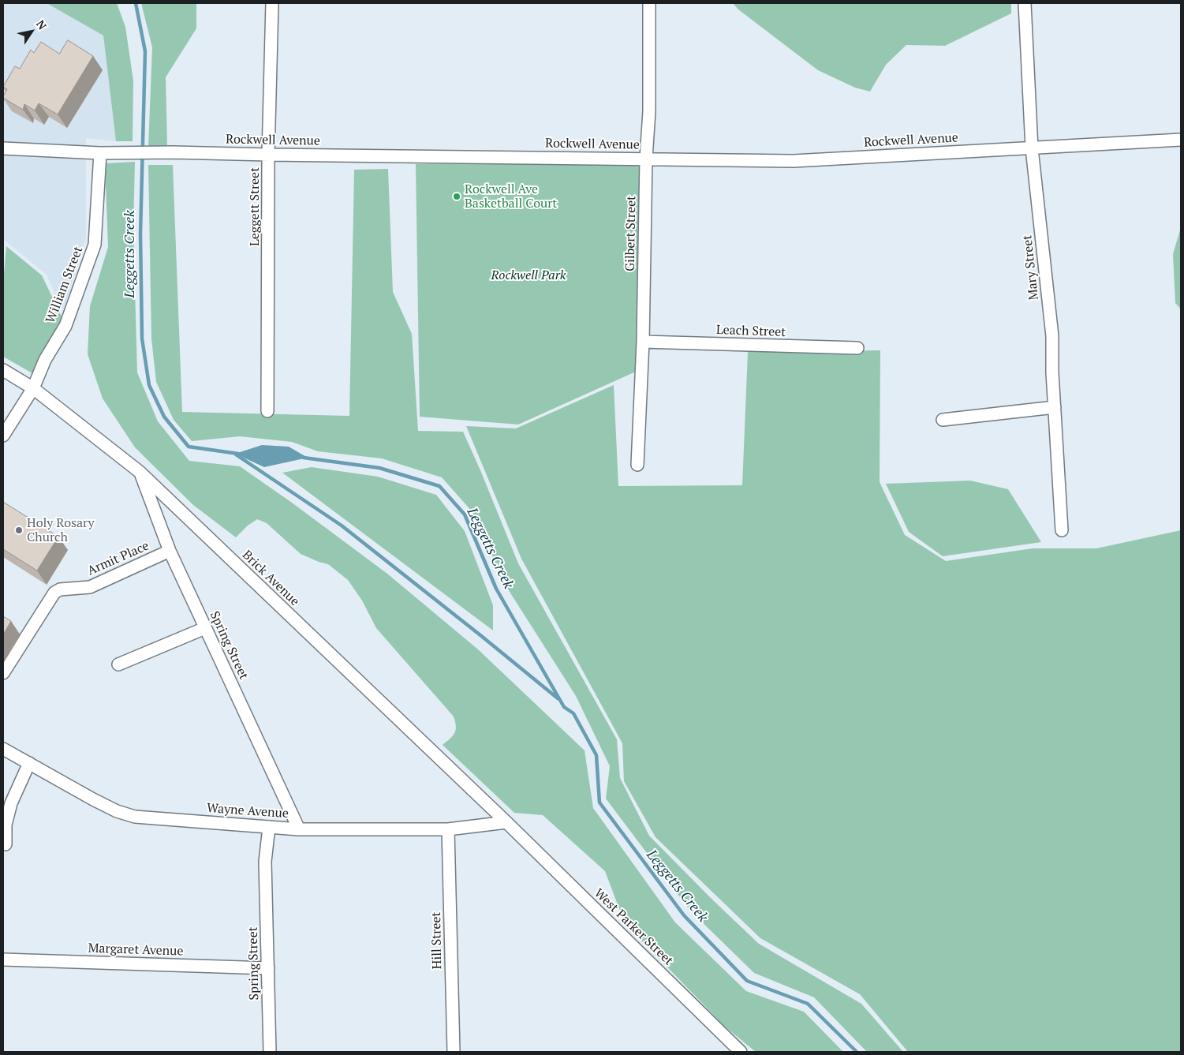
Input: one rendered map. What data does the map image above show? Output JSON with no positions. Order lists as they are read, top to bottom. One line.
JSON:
{"streets":{"street":["Rockwell Avenue","Leggett Street","Gilbert Street","Mary Street","William Street","Leach Street","Armit Place","Brick Avenue","Spring Street","Wayne Avenue","West Parker Street","Hill Street","Margaret Avenue"]},"crossings":[["Rockwell Avenue","Leggett Street"],["Rockwell Avenue","Gilbert Street"],["Rockwell Avenue","Mary Street"],["Rockwell Avenue","William Street"],["Gilbert Street","Leach Street"],["William Street","Brick Avenue"],["Armit Place","Spring Street"],["Brick Avenue","Spring Street"],["Brick Avenue","Wayne Avenue"],["Brick Avenue","West Parker Street"],["Spring Street","Wayne Avenue"],["Spring Street","Margaret Avenue"],["Wayne Avenue","West Parker Street"],["Wayne Avenue","Hill Street"]],"water":["Leggetts Creek"],"parks":["Rockwell Park"],"places":["Rockwell Ave Basketball Court","Holy Rosary Church"],"north":"top right"}
